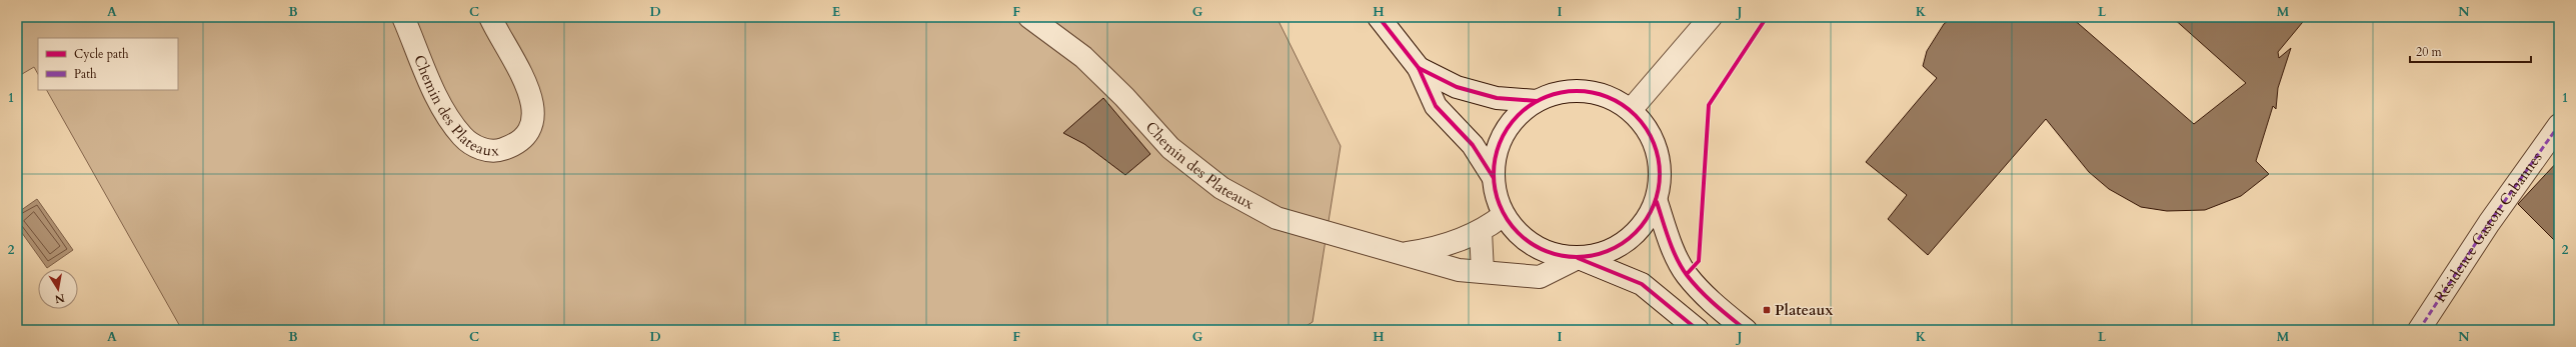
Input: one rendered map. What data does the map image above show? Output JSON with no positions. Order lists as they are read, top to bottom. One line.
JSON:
{"streets":{"street":["Chemin des Plateaux","Résidence Gaston Cabannes"]},"places":{"transit":["Plateaux"]},"legend":["Cycle path","Path"],"scale_bar":"20 m","north":"bottom","grid":{"columns":["A","B","C","D","E","F","G","H","I","J","K","L","M","N"],"rows":["1","2"]}}
